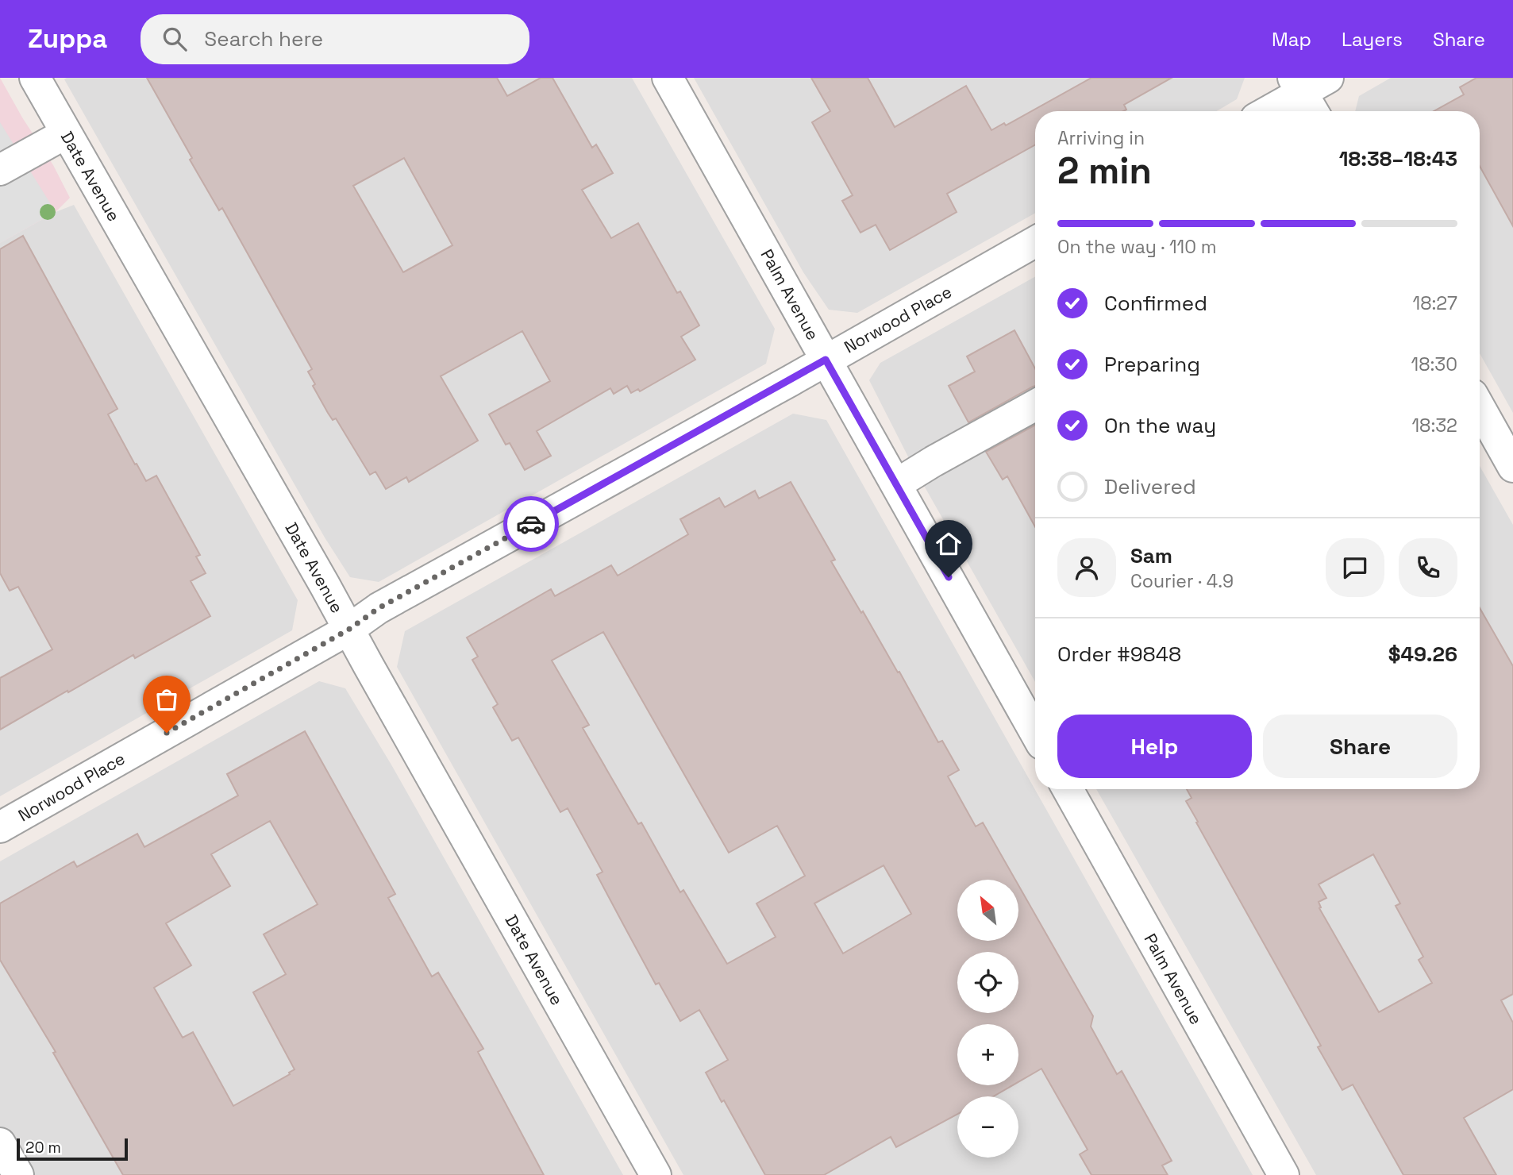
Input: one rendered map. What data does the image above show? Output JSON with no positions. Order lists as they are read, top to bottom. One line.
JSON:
{"streets":{"street":["Date Avenue","Palm Avenue","Norwood Place"]},"crossings":[["Date Avenue","Norwood Place"],["Palm Avenue","Norwood Place"]],"scale_bar":"20 m","north":"top left","page":{"header":"Zuppa","search":"Search here","nav":["Map","Layers","Share"],"heading":["2 min","Arriving in","18:38–18:43"],"panel":["Sam","Courier · 4.9","Order #9848","$49.26"],"bar":"On the way · 110 m","list":[["Confirmed","18:27"],["Preparing","18:30"],["On the way","18:32"],"Delivered"],"buttons":["Help","Share"],"map_buttons":["+","−"],"scale":"20 m"}}
